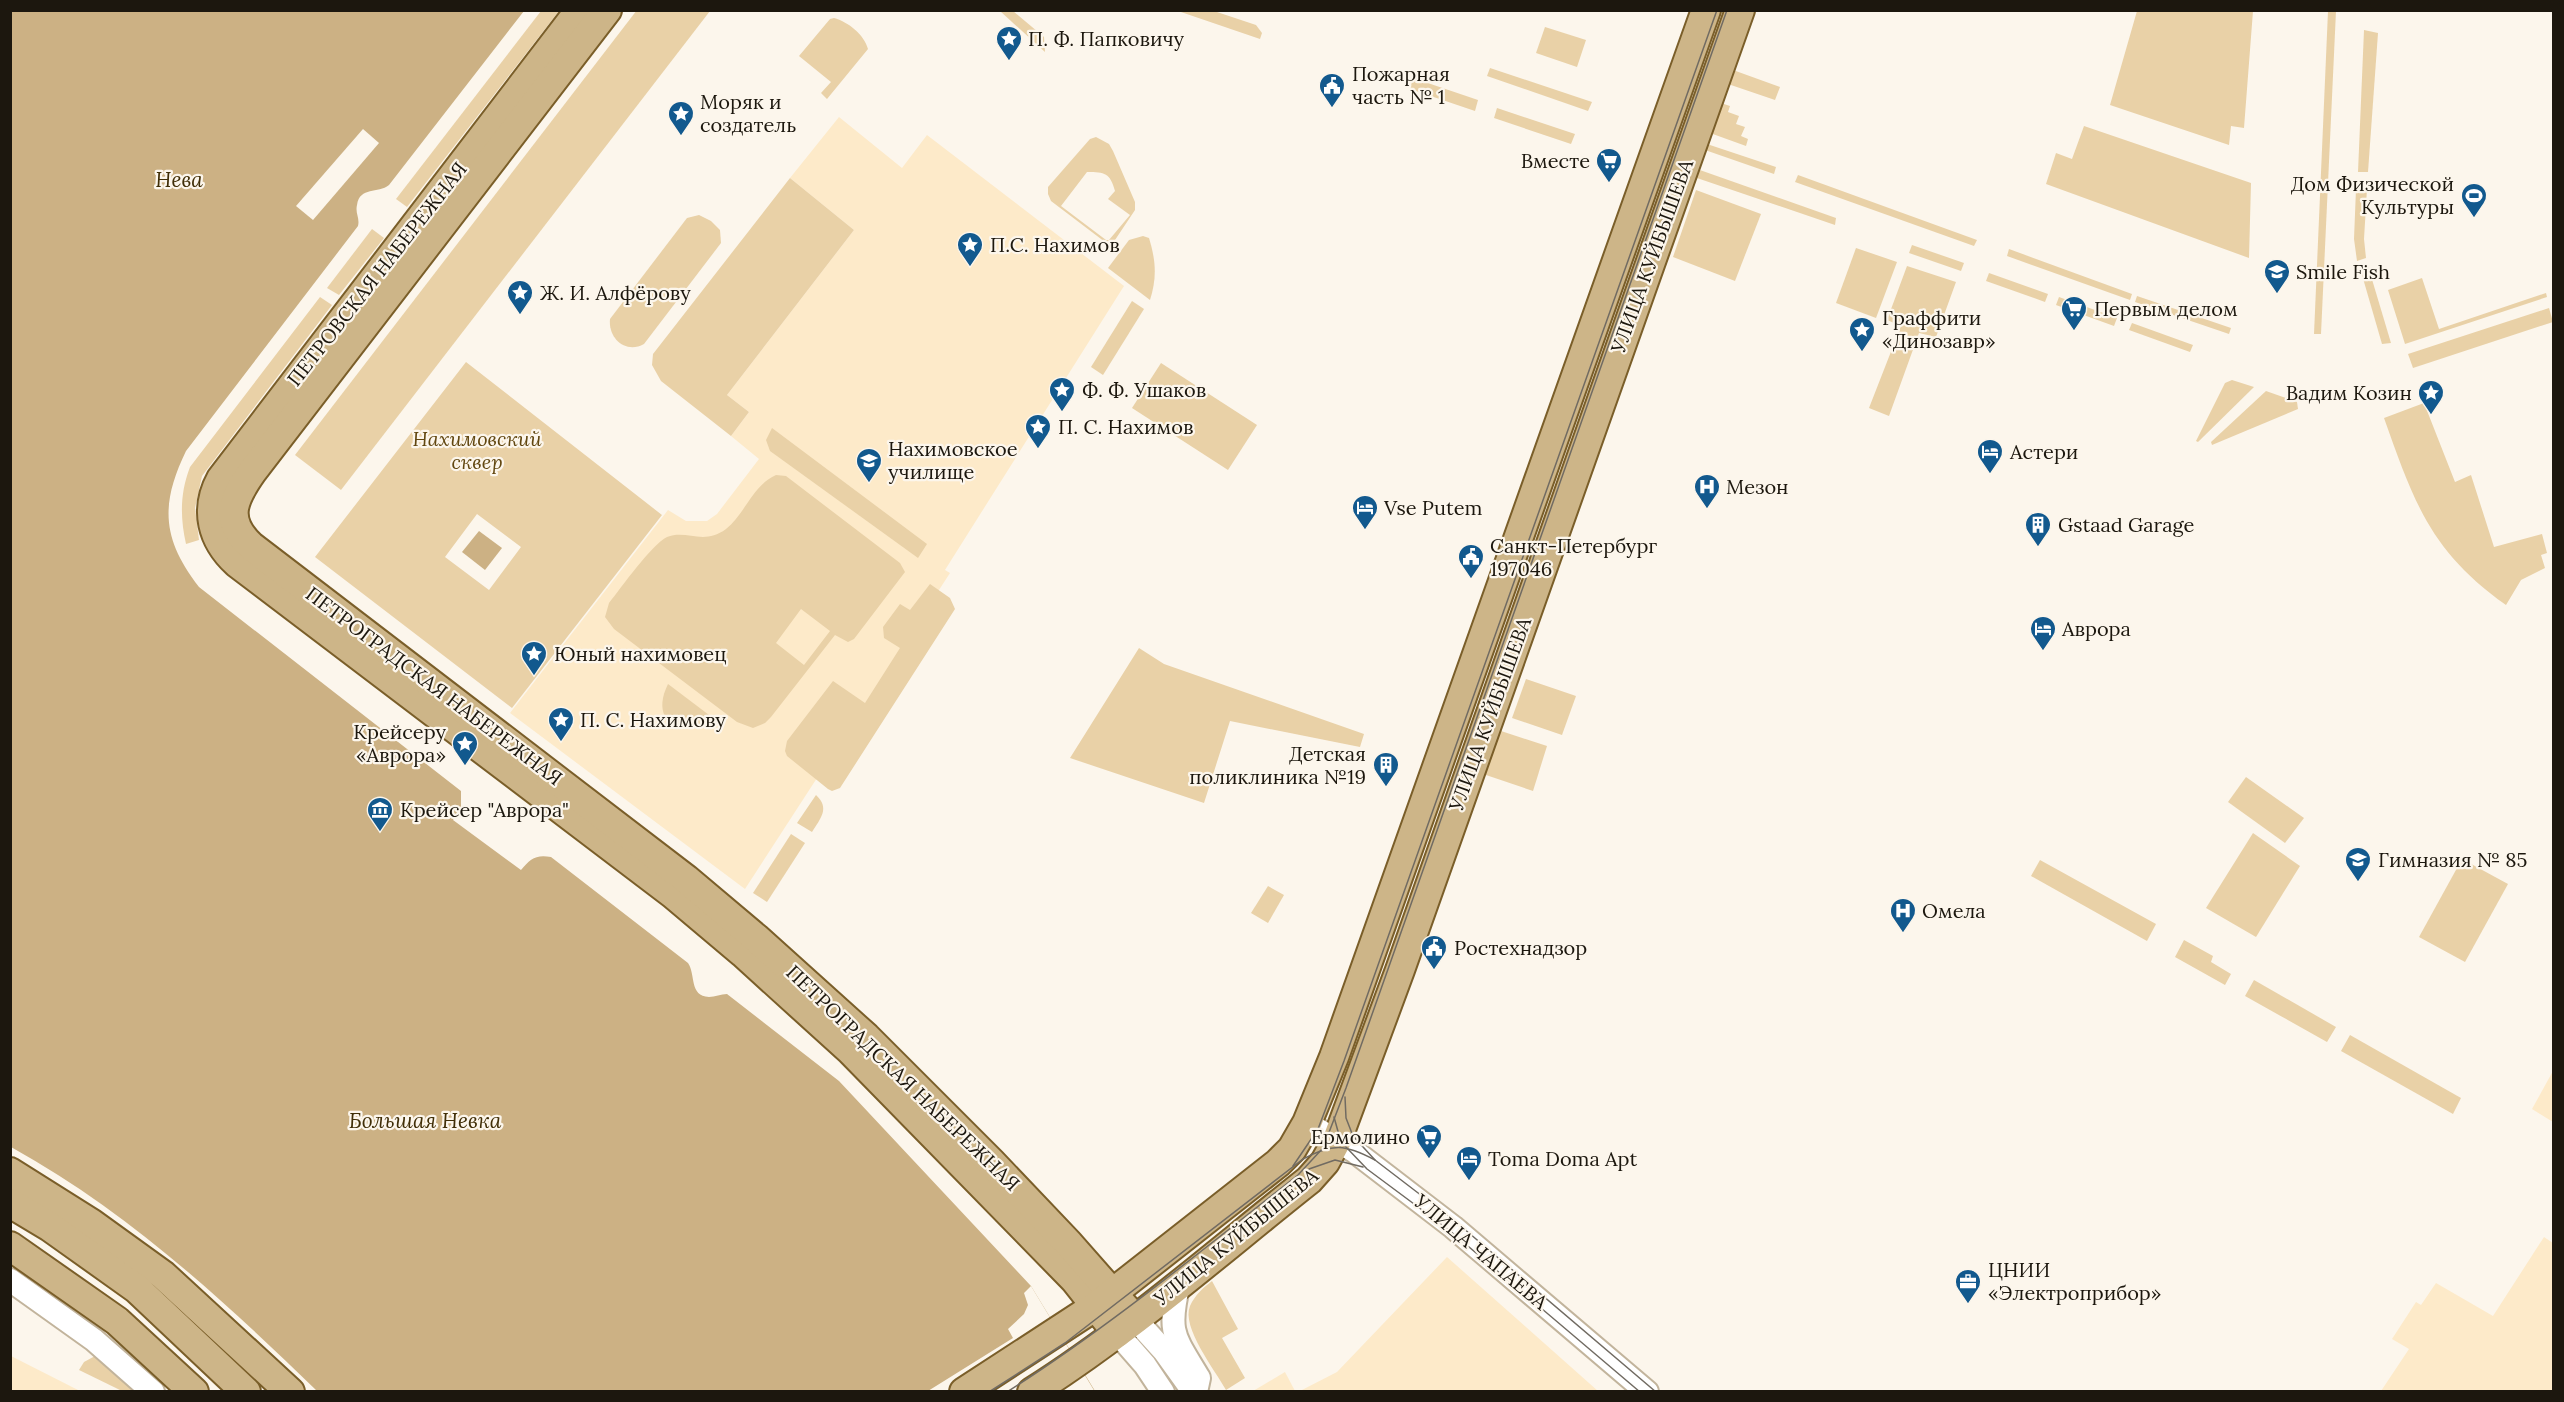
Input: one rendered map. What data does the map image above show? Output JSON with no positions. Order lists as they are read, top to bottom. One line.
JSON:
{"streets":{"main road":["УЛИЦА КУЙБЫШЕВА","ПЕТРОВСКАЯ НАБЕРЕЖНАЯ","ПЕТРОГРАДСКАЯ НАБЕРЕЖНАЯ"],"street":["УЛИЦА ЧАПАЕВА"]},"crossings":[["УЛИЦА КУЙБЫШЕВА","ПЕТРОГРАДСКАЯ НАБЕРЕЖНАЯ"],["УЛИЦА КУЙБЫШЕВА","УЛИЦА ЧАПАЕВА"],["ПЕТРОВСКАЯ НАБЕРЕЖНАЯ","ПЕТРОГРАДСКАЯ НАБЕРЕЖНАЯ"]],"water":["Нева","Большая Невка"],"parks":["Нахимовский сквер"],"places":{"place":["П. Ф. Папковичу","Моряк и создатель","П.С. Нахимов","Ж. И. Алфёрову","Граффити «Динозавр»","Ф. Ф. Ушаков","Вадим Козин","П. С. Нахимов","Юный нахимовец","П. С. Нахимову","Крейсеру «Аврора»"],"public building":["Пожарная часть № 1","Санкт-Петербург 197046","Ростехнадзор"],"supermarket":["Вместе","Первым делом","Ермолино"],"sports":["Дом Физической Культуры"],"school or university":["Smile Fish","Нахимовское училище","Гимназия № 85"],"hotel":["Астери","Vse Putem","Аврора","Toma Doma Apt"],"hospital":["Мезон","Омела"],"building":["Gstaad Garage","Детская поликлиника №19"],"museum":["Крейсер \"Аврора\""],"office":["ЦНИИ «Электроприбор»"]}}
